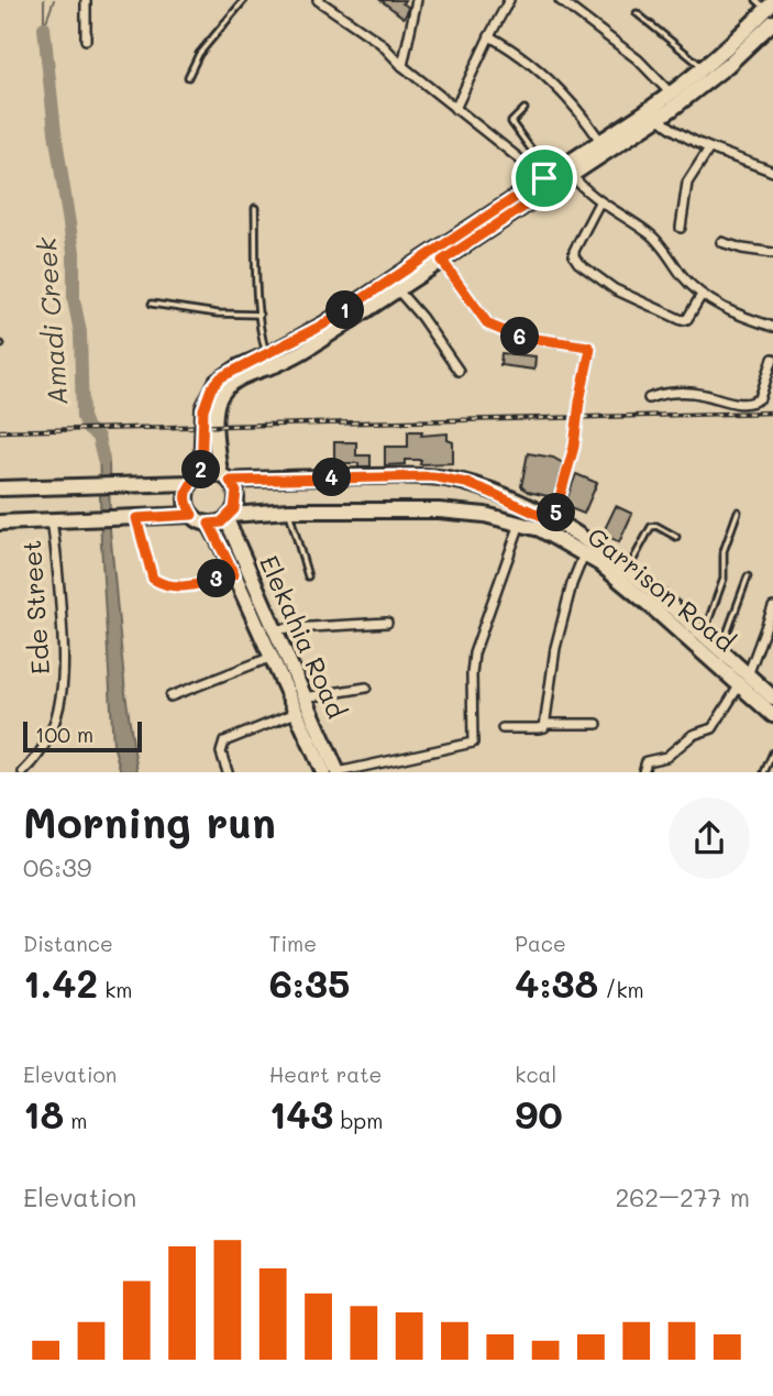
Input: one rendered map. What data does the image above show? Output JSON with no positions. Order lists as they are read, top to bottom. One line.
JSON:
{"streets":{"main road":["Garrison Road","Elekahia Road"],"street":["Ede Street"]},"crossings":[["Garrison Road","Elekahia Road"]],"water":["Amadi Creek"],"scale_bar":"100 m","page":{"pins":["1","6","2","4","5","3"],"scale":"100 m","heading":["Morning run","06:39"],"stats":[["Distance","1.42 km"],["Time","6:35"],["Pace","4:38 /km"],["Elevation","18 m"],["Heart rate","143 bpm"],["kcal","90"]],"chart":["Elevation","262–277 m"]}}
